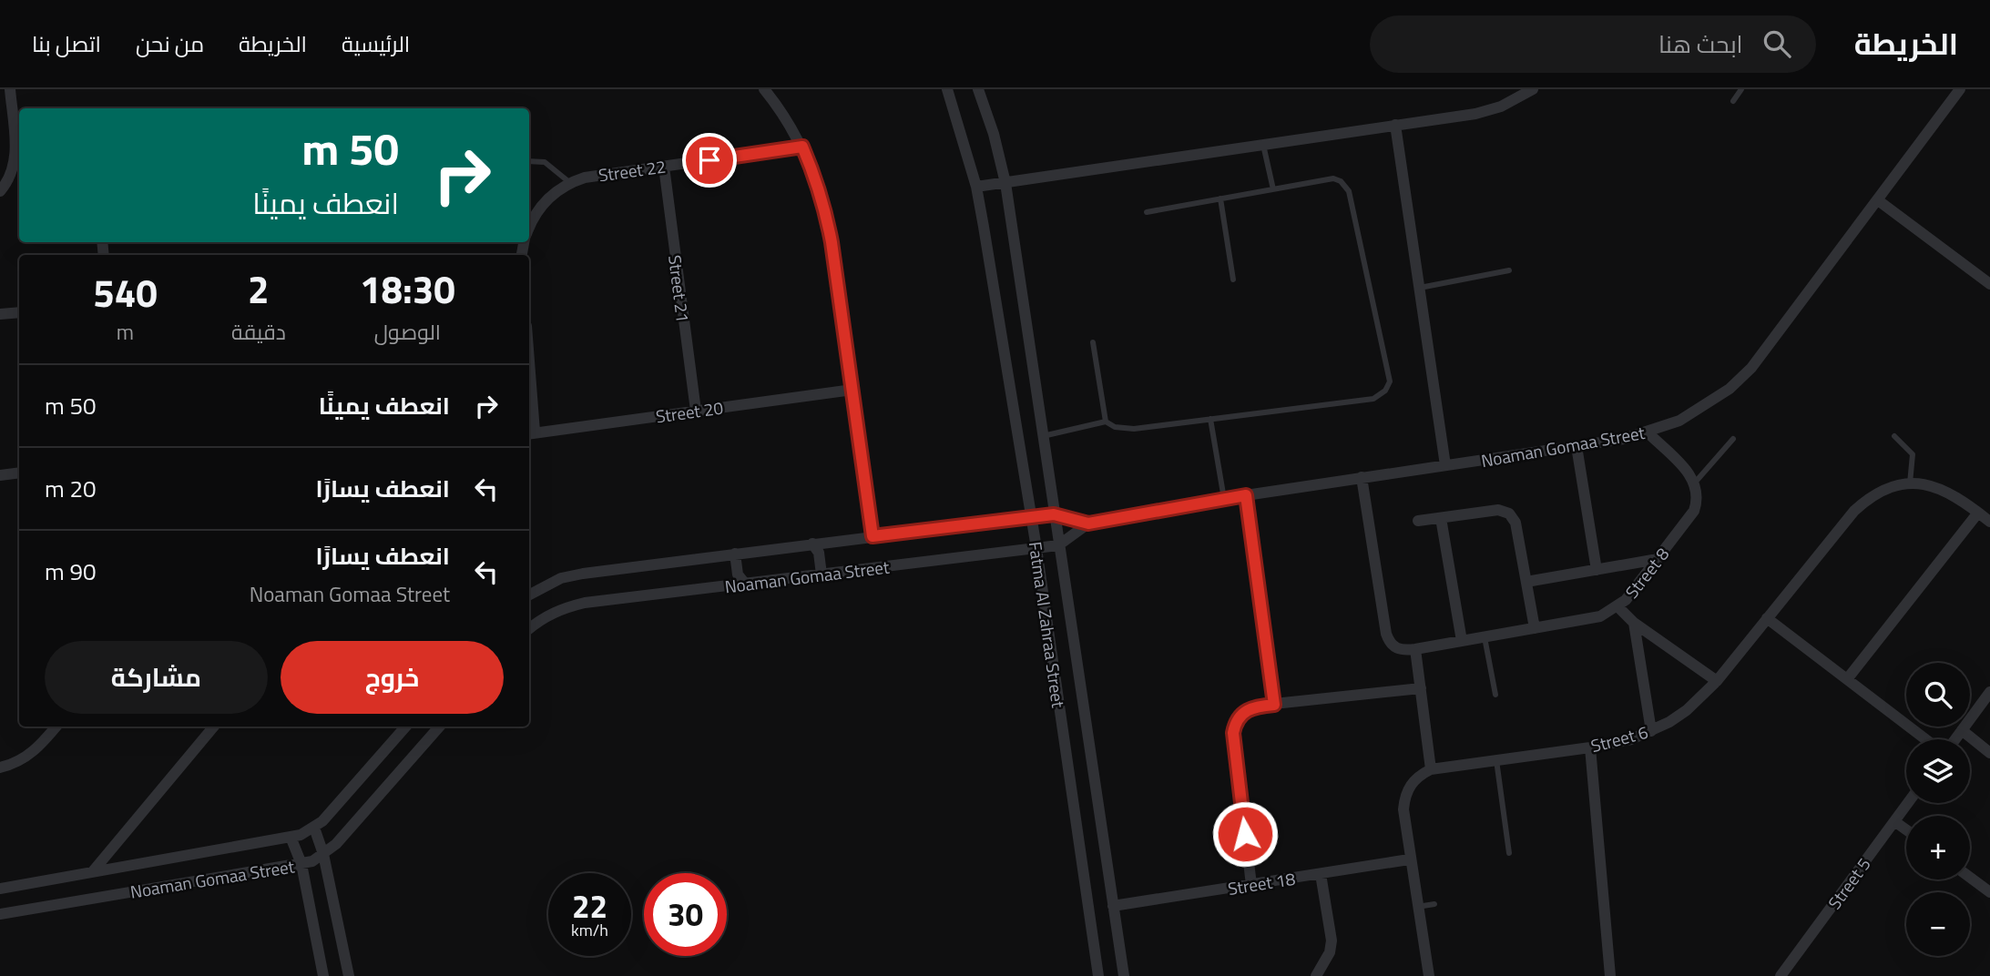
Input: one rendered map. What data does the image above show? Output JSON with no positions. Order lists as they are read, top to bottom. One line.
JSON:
{"streets":{"street":["Street 22","Street 21","Street 20","Noaman Gomaa Street","Street 8","Fatma Al Zahraa Street","Street 6","Street 18","Street 5"]},"crossings":[["Street 22","Street 21"],["Street 21","Street 20"],["Noaman Gomaa Street","Fatma Al Zahraa Street"],["Fatma Al Zahraa Street","Street 18"]],"page":{"header":"الخريطة","search":"ابحث هنا","nav":["الرئيسية","الخريطة","من نحن","اتصل بنا"],"turn":["50 m","انعطف يمينًا"],"eta":["18:30","الوصول","2","دقيقة","540","m"],"list":[{"name":"انعطف يمينًا","value":"50 m"},{"name":"انعطف يسارًا","value":"20 m"},{"name":"انعطف يسارًا","note":"Noaman Gomaa Street","value":"90 m"}],"buttons":["خروج","مشاركة"],"map_buttons":["+","−"],"speed":"22 km/h","limit":"30"}}
